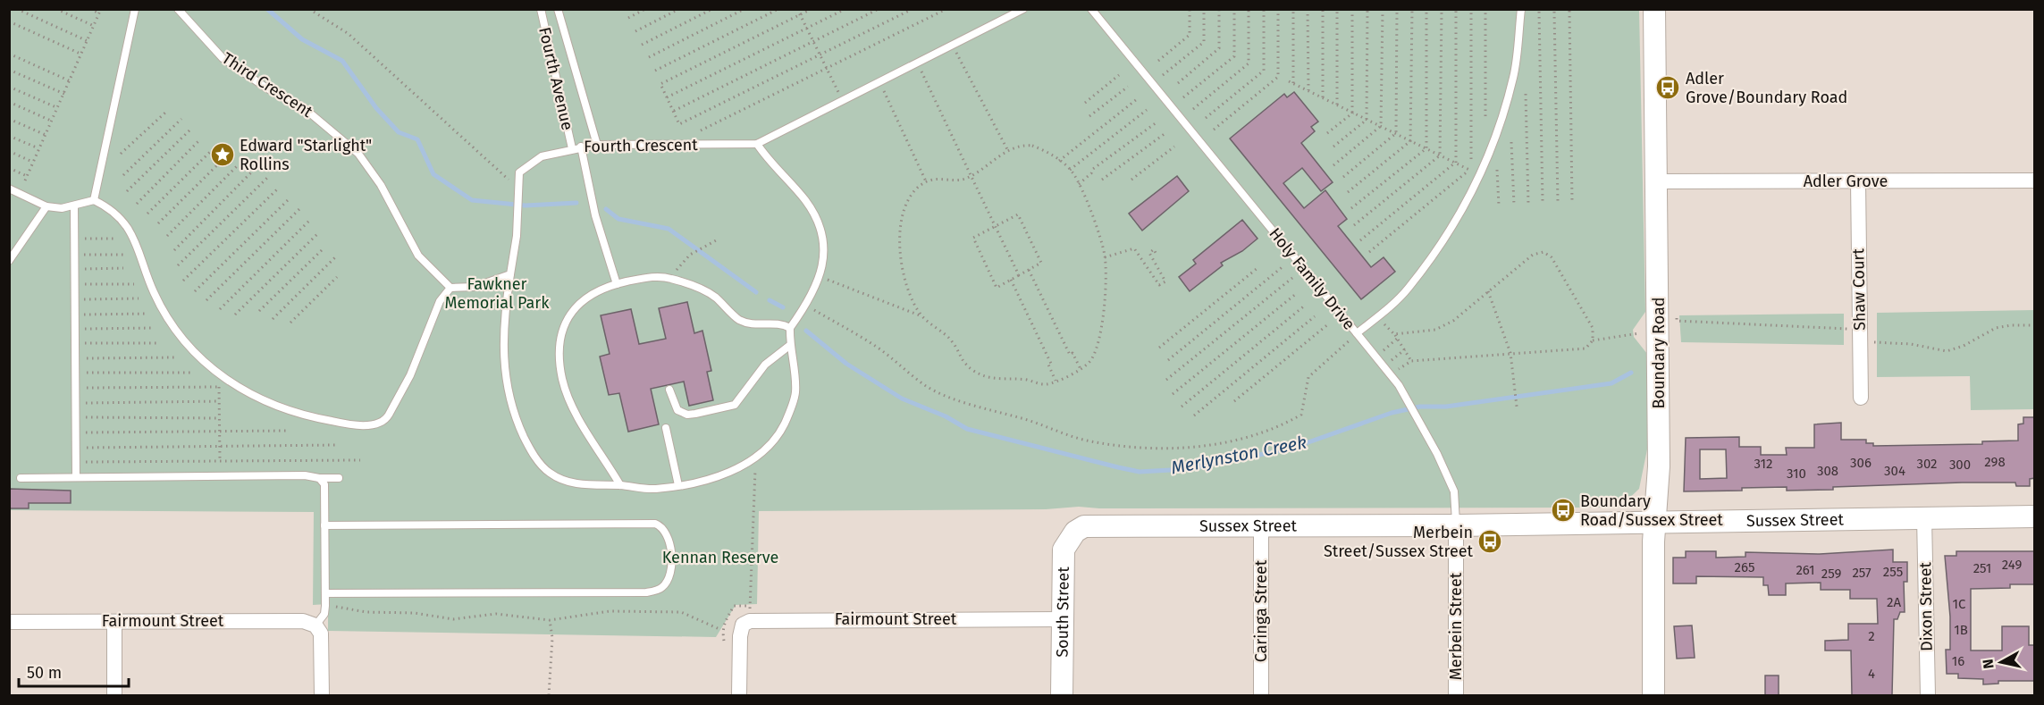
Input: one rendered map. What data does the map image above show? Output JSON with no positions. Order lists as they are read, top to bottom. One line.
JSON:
{"streets":{"street":["Adler Grove","Shaw Court","Boundary Road","Sussex Street","Dixon Street","Caringa Street","South Street","Fairmount Street","Merbein Street"],"lane":["Fourth Avenue","Third Crescent","Fourth Crescent","Holy Family Drive"]},"crossings":[["Fourth Avenue","Fourth Crescent"],["Adler Grove","Shaw Court"],["Adler Grove","Boundary Road"],["Boundary Road","Sussex Street"],["Sussex Street","Dixon Street"],["Sussex Street","Caringa Street"],["Sussex Street","South Street"],["Sussex Street","Merbein Street"],["South Street","Fairmount Street"]],"water":["Merlynston Creek"],"parks":["Fawkner Memorial Park","Kennan Reserve"],"places":{"bus stop":["Adler Grove/Boundary Road","Boundary Road/Sussex Street","Merbein Street/Sussex Street"],"place":["Edward \"Starlight\" Rollins"]},"house_numbers":["298","306","312","302","300","308","304","310","249","265","251","261","255","257","259","2A","1C","1B","2","16","4"],"scale_bar":"50 m","north":"left"}
